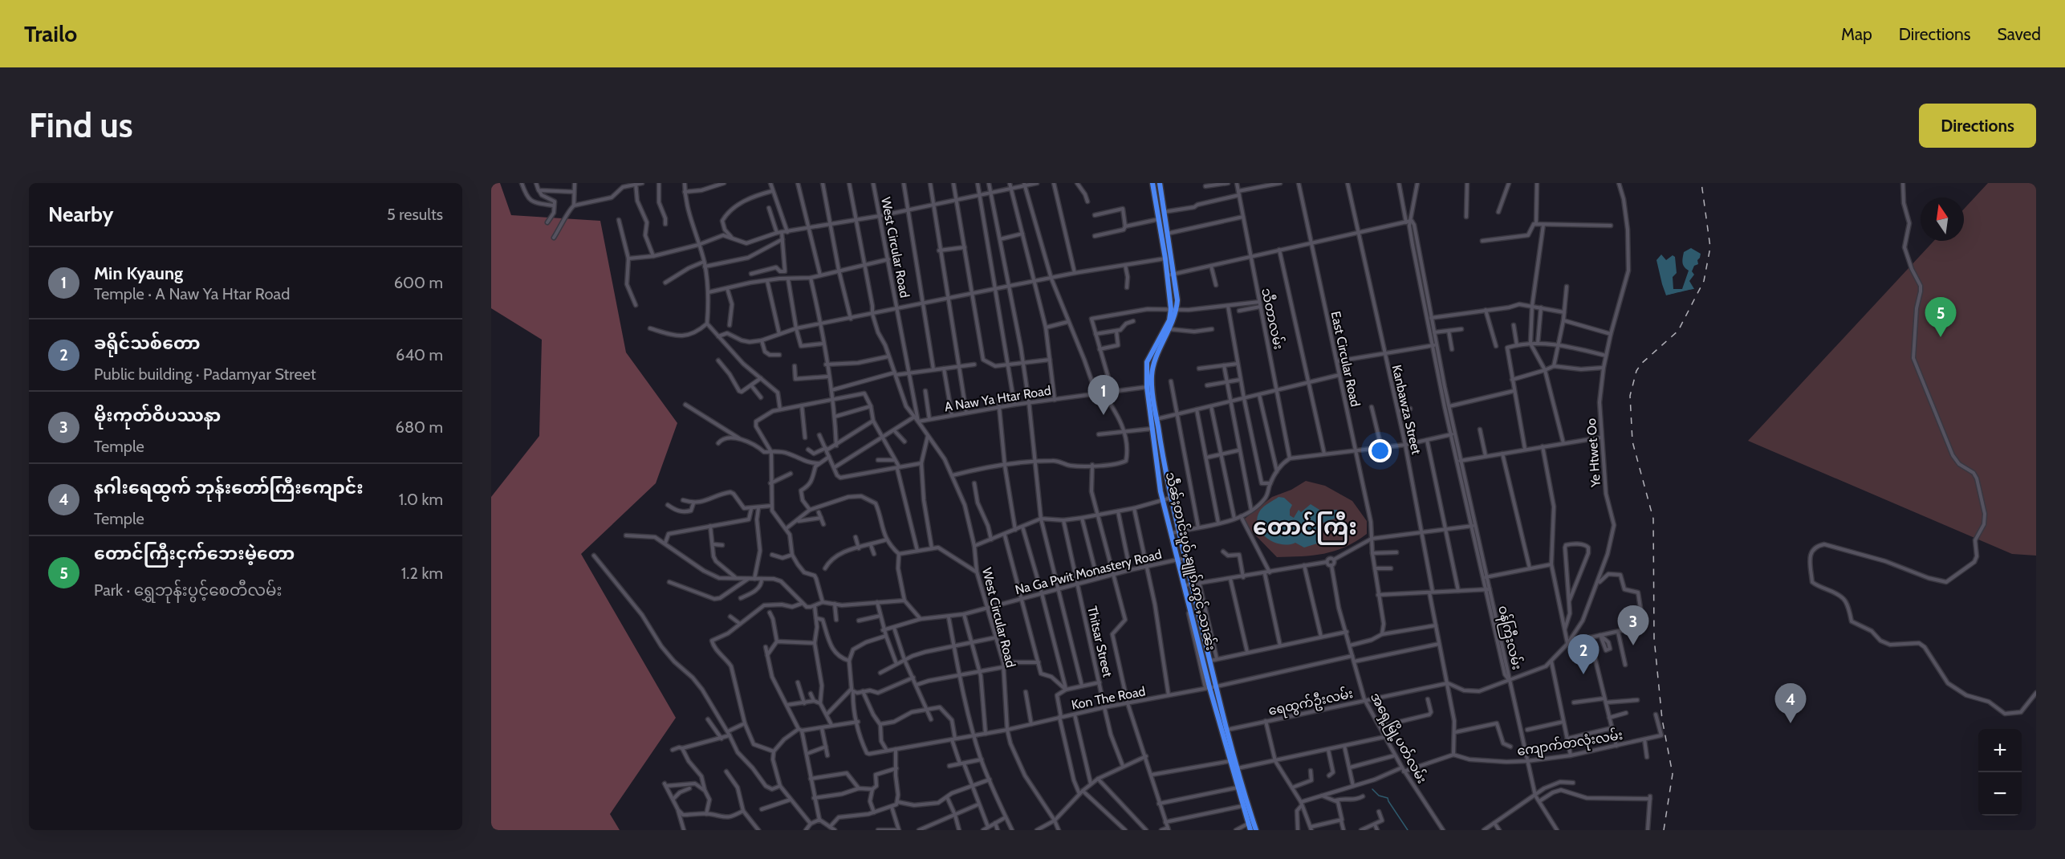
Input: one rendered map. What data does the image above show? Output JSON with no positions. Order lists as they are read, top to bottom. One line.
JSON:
{"streets":{"highway":["သဵႅၼ်ႈတၢင်းပူဝ်ႇၶျူၵ်ႉဢွင်ႇသၢၼ်း"],"street":["West Circular Road","သီတာလမ်း","East Circular Road","A Naw Ya Htar Road","Kanbawza Street","Ye Htwet Oo","Na Ga Pwit Monastery Road","ဝန်ကြီးလမ်း","Thitsar Street","Kon The Road","ရေထွက်ဦးလမ်း","အရှေ့မြို့ပတ်လမ်း","ကျောက်တလုံးလမ်း"]},"crossings":[["West Circular Road","A Naw Ya Htar Road"],["West Circular Road","Na Ga Pwit Monastery Road"],["West Circular Road","Kon The Road"],["A Naw Ya Htar Road","သဵႅၼ်ႈတၢင်းပူဝ်ႇၶျူၵ်ႉဢွင်ႇသၢၼ်း"],["Kanbawza Street","ရေထွက်ဦးလမ်း"],["Kanbawza Street","ကျောက်တလုံးလမ်း"],["Ye Htwet Oo","ဝန်ကြီးလမ်း"],["Ye Htwet Oo","ရေထွက်ဦးလမ်း"],["သဵႅၼ်ႈတၢင်းပူဝ်ႇၶျူၵ်ႉဢွင်ႇသၢၼ်း","Na Ga Pwit Monastery Road"],["သဵႅၼ်ႈတၢင်းပူဝ်ႇၶျူၵ်ႉဢွင်ႇသၢၼ်း","Kon The Road"],["သဵႅၼ်ႈတၢင်းပူဝ်ႇၶျူၵ်ႉဢွင်ႇသၢၼ်း","ရေထွက်ဦးလမ်း"],["Na Ga Pwit Monastery Road","Thitsar Street"],["ဝန်ကြီးလမ်း","ရေထွက်ဦးလမ်း"],["Thitsar Street","Kon The Road"],["Kon The Road","အရှေ့မြို့ပတ်လမ်း"],["ရေထွက်ဦးလမ်း","အရှေ့မြို့ပတ်လမ်း"]],"districts":["တောင်ကြီး"],"north":"top","page":{"header":"Trailo","nav":["Map","Directions","Saved"],"buttons":"Directions","title":"Find us","heading":["Nearby","5 results"],"list":[{"mark":"1","name":"Min Kyaung","note":"Temple · A Naw Ya Htar Road","value":"600 m"},{"mark":"2","name":"ခရိုင်သစ်တော","note":"Public building · Padamyar Street","value":"640 m"},{"mark":"3","name":"မိုးကုတ်ဝိပဿနာ","note":"Temple","value":"680 m"},{"mark":"4","name":"နဂါးရေထွက် ဘုန်းတော်ကြီးကျောင်း","note":"Temple","value":"1.0 km"},{"mark":"5","name":"တောင်ကြီးငှက်ဘေးမဲ့တော","note":"Park · ရွှေဘုန်းပွင့်စေတီလမ်း","value":"1.2 km"}],"pins":["5","1","3","2","4"],"map_buttons":["+","−"]}}
